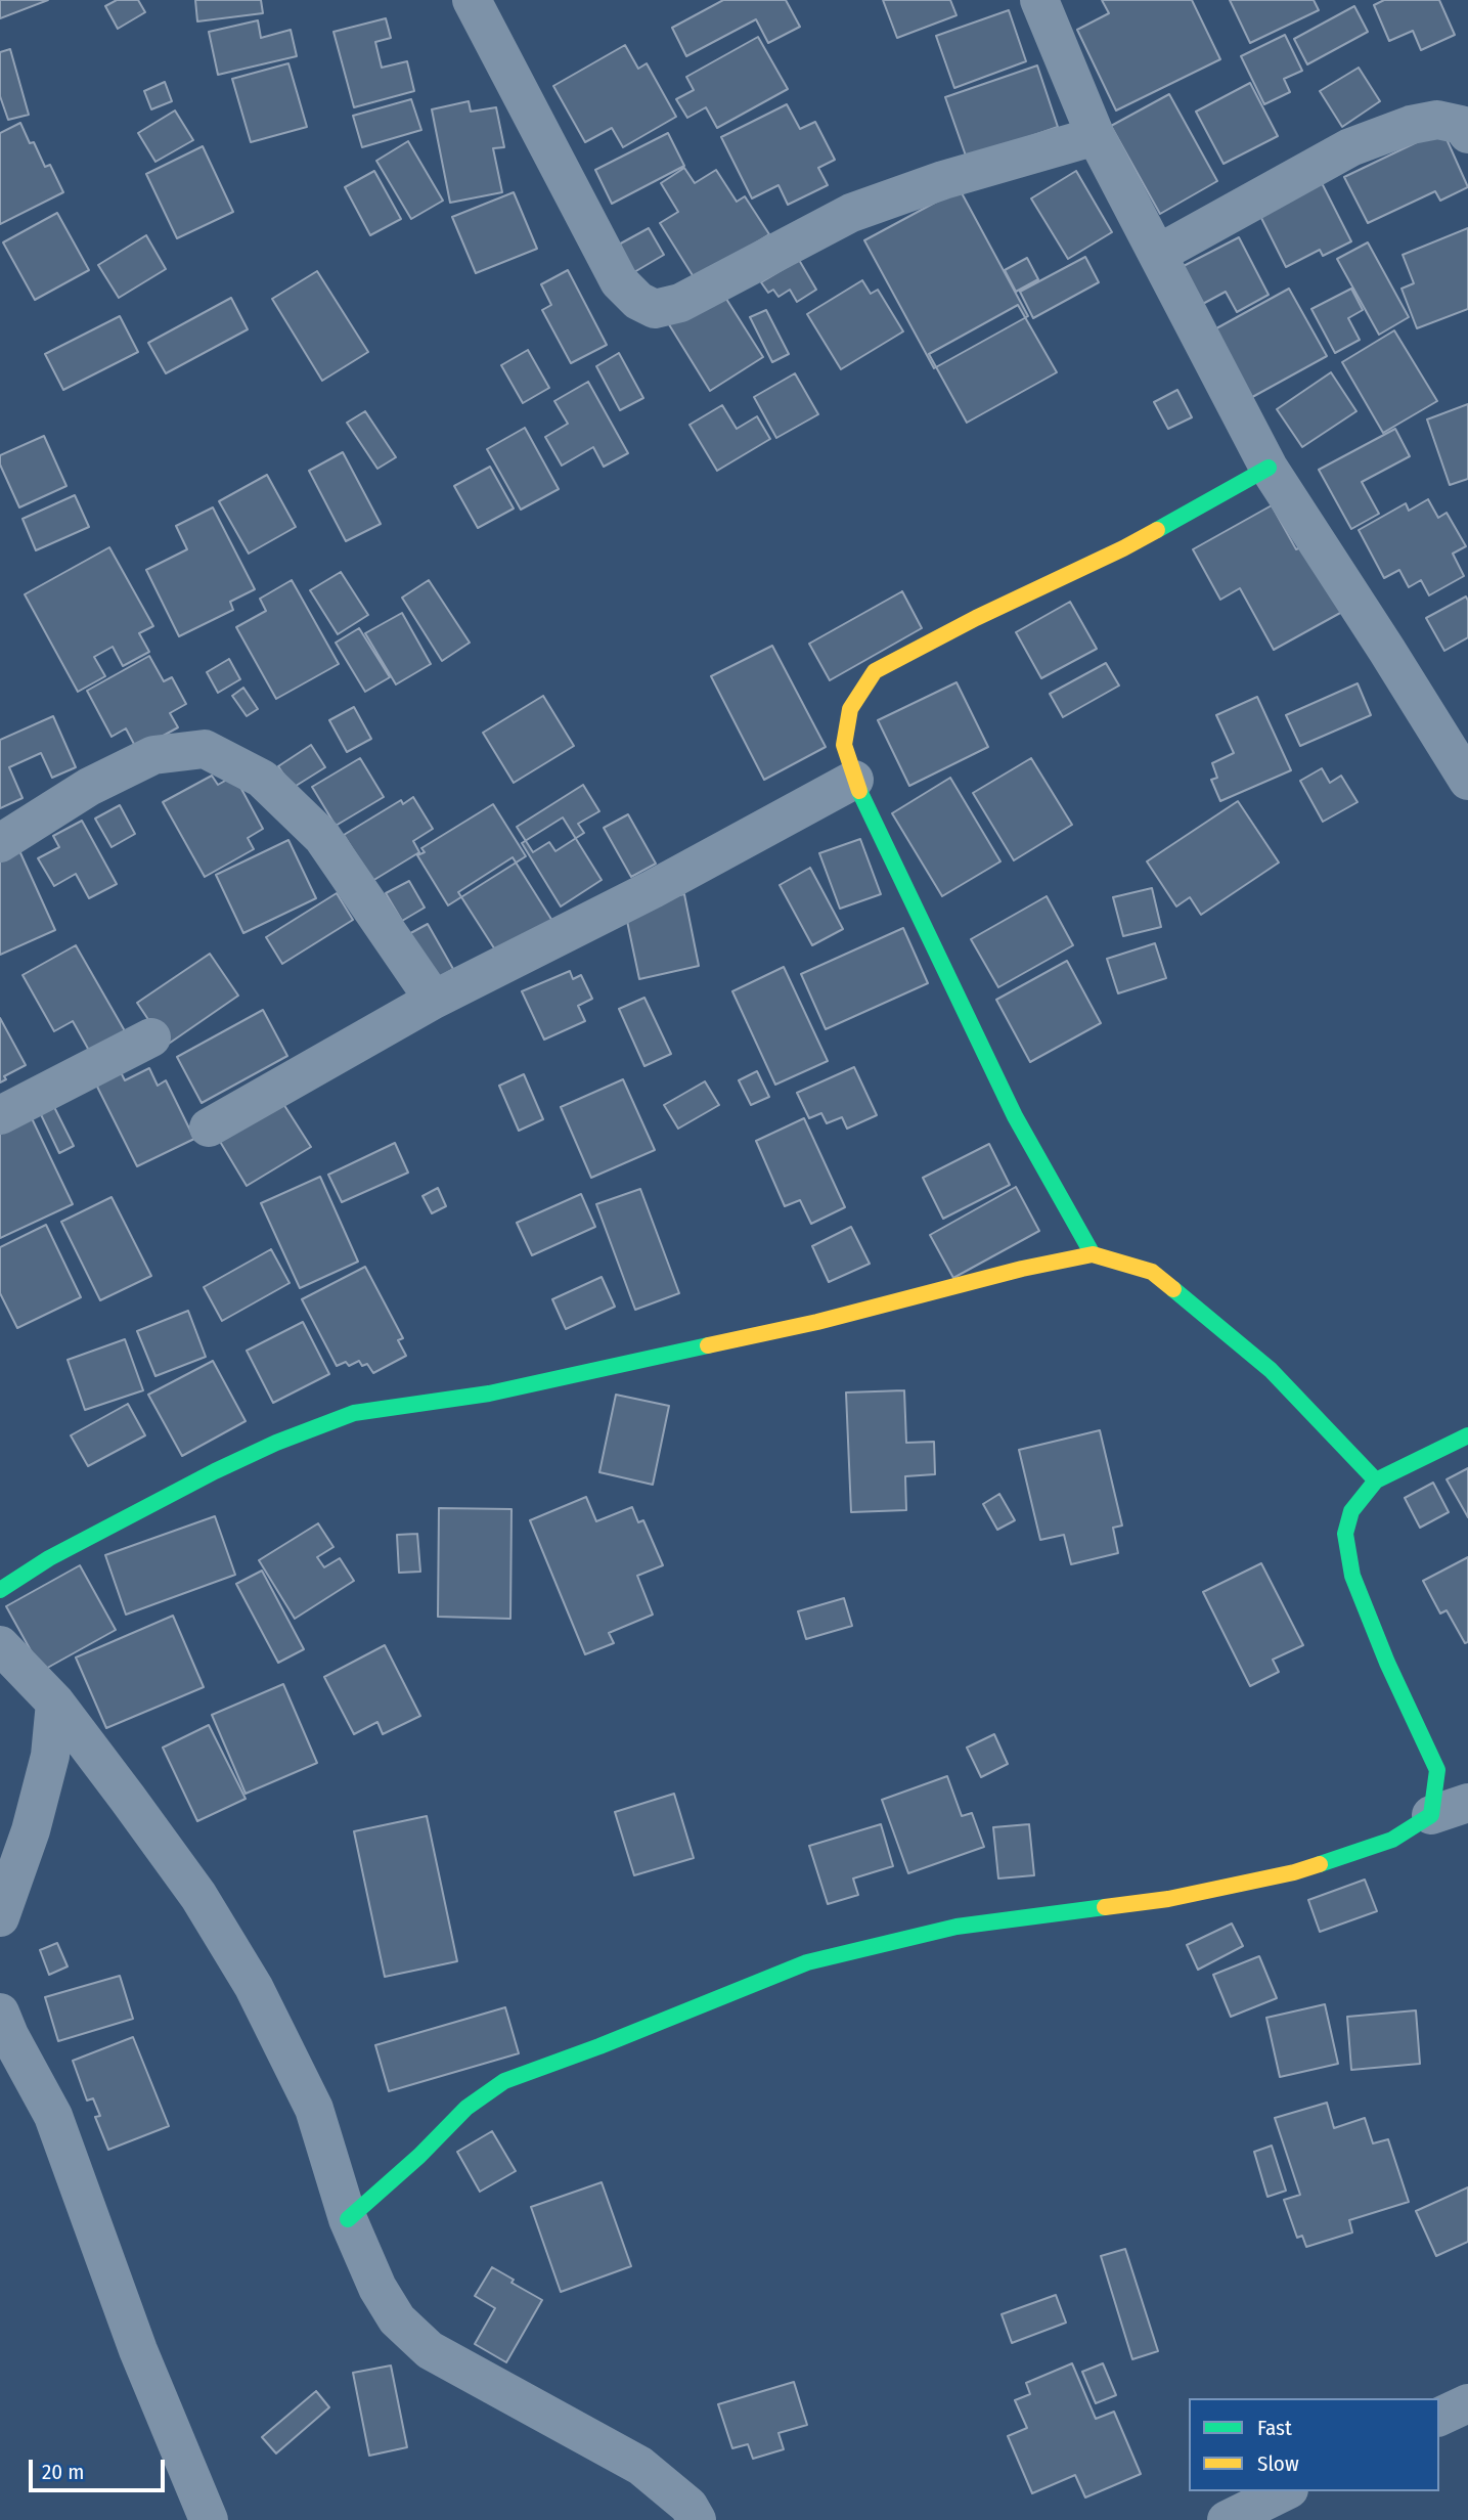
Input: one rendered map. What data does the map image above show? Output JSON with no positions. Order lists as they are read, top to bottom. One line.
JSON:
{"legend":["Fast","Slow"],"scale_bar":"20 m"}
